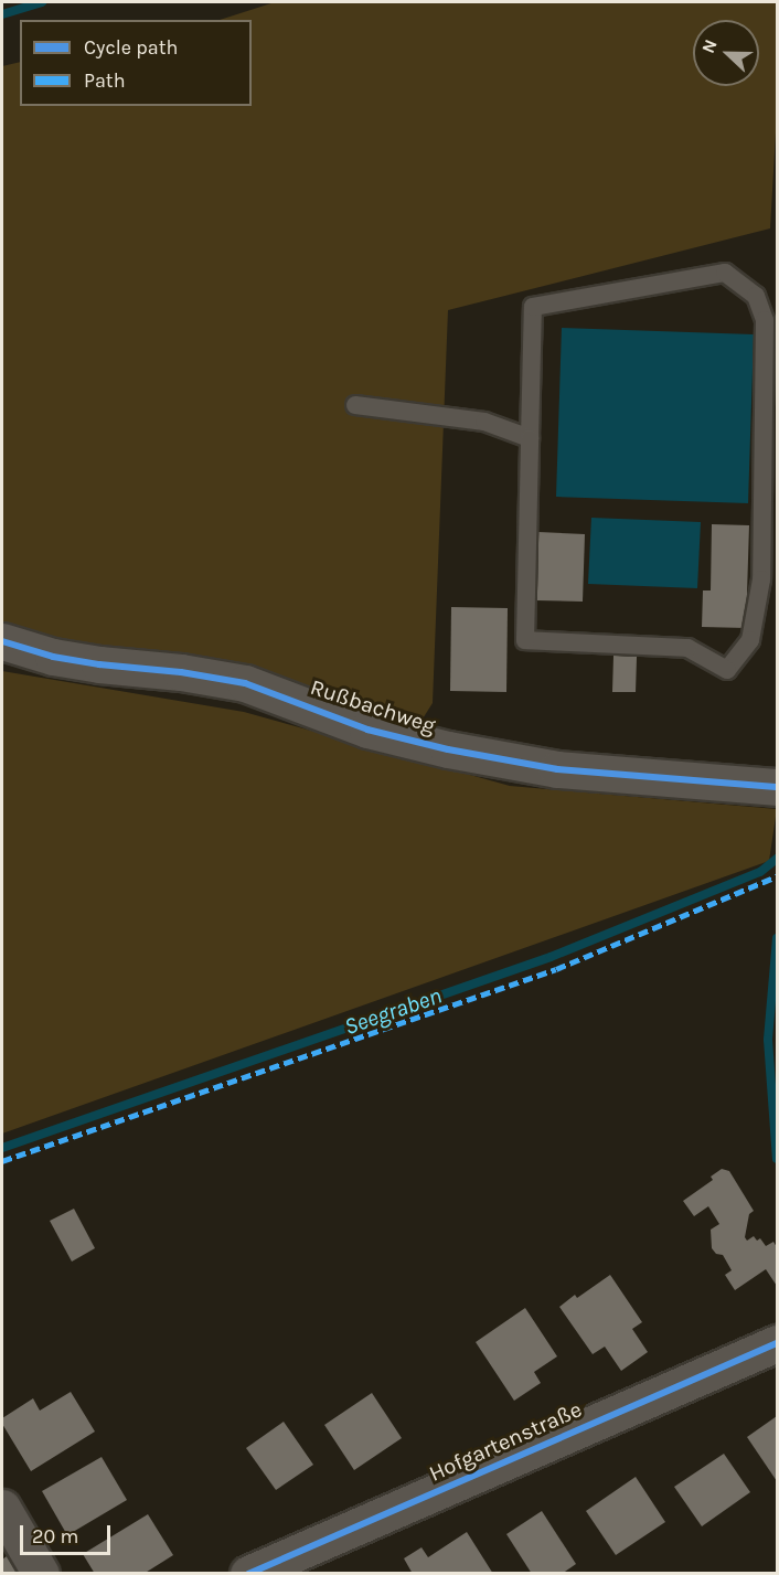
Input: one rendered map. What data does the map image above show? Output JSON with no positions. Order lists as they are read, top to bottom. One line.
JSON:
{"streets":{"street":["Rußbachweg","Hofgartenstraße"]},"water":["Seegraben"],"legend":["Cycle path","Path"],"scale_bar":"20 m","north":"left"}
